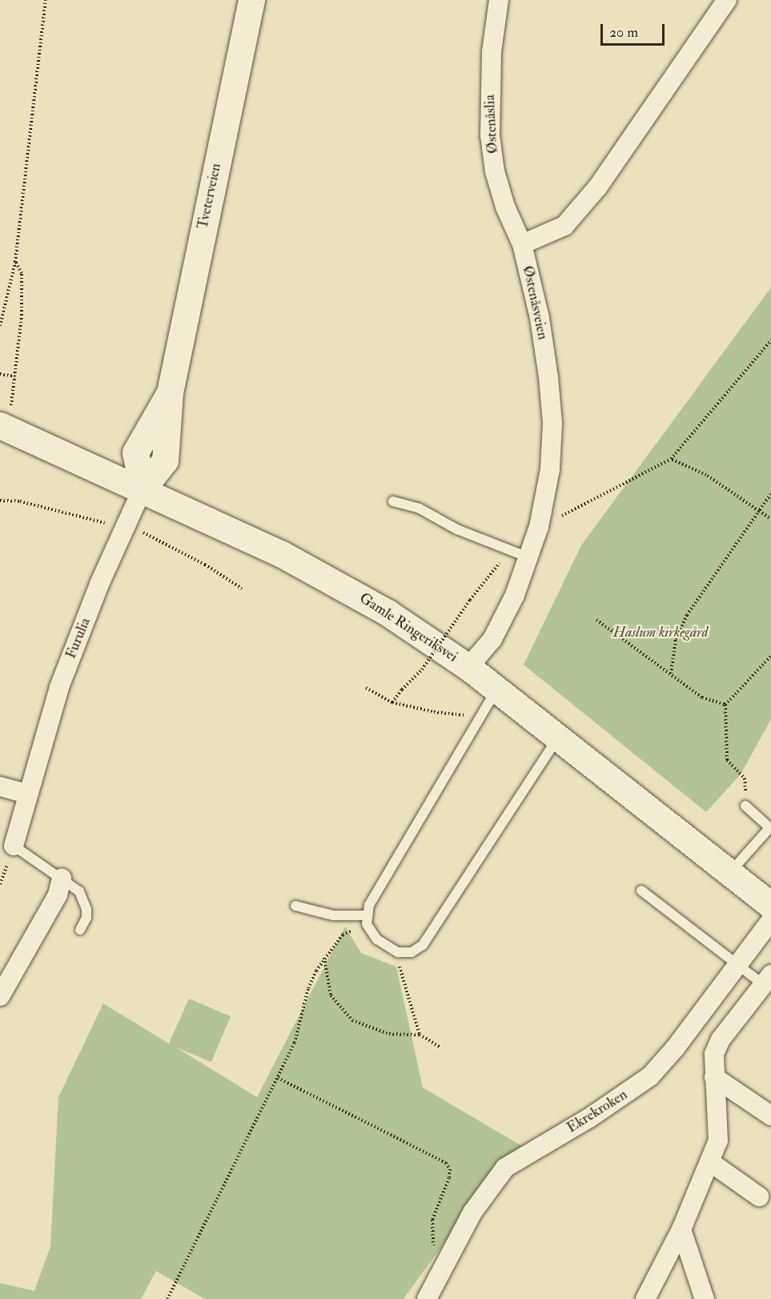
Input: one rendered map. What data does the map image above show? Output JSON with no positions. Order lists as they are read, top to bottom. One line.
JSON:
{"streets":{"main road":["Tveterveien","Gamle Ringeriksvei"],"street":["Østenåslia","Østenåsveien","Furulia","Ekrekroken"]},"crossings":[["Østenåslia","Østenåsveien"],["Tveterveien","Gamle Ringeriksvei"],["Tveterveien","Furulia"],["Østenåsveien","Gamle Ringeriksvei"],["Gamle Ringeriksvei","Furulia"]],"parks":["Haslum kirkegård"],"scale_bar":"20 m"}
